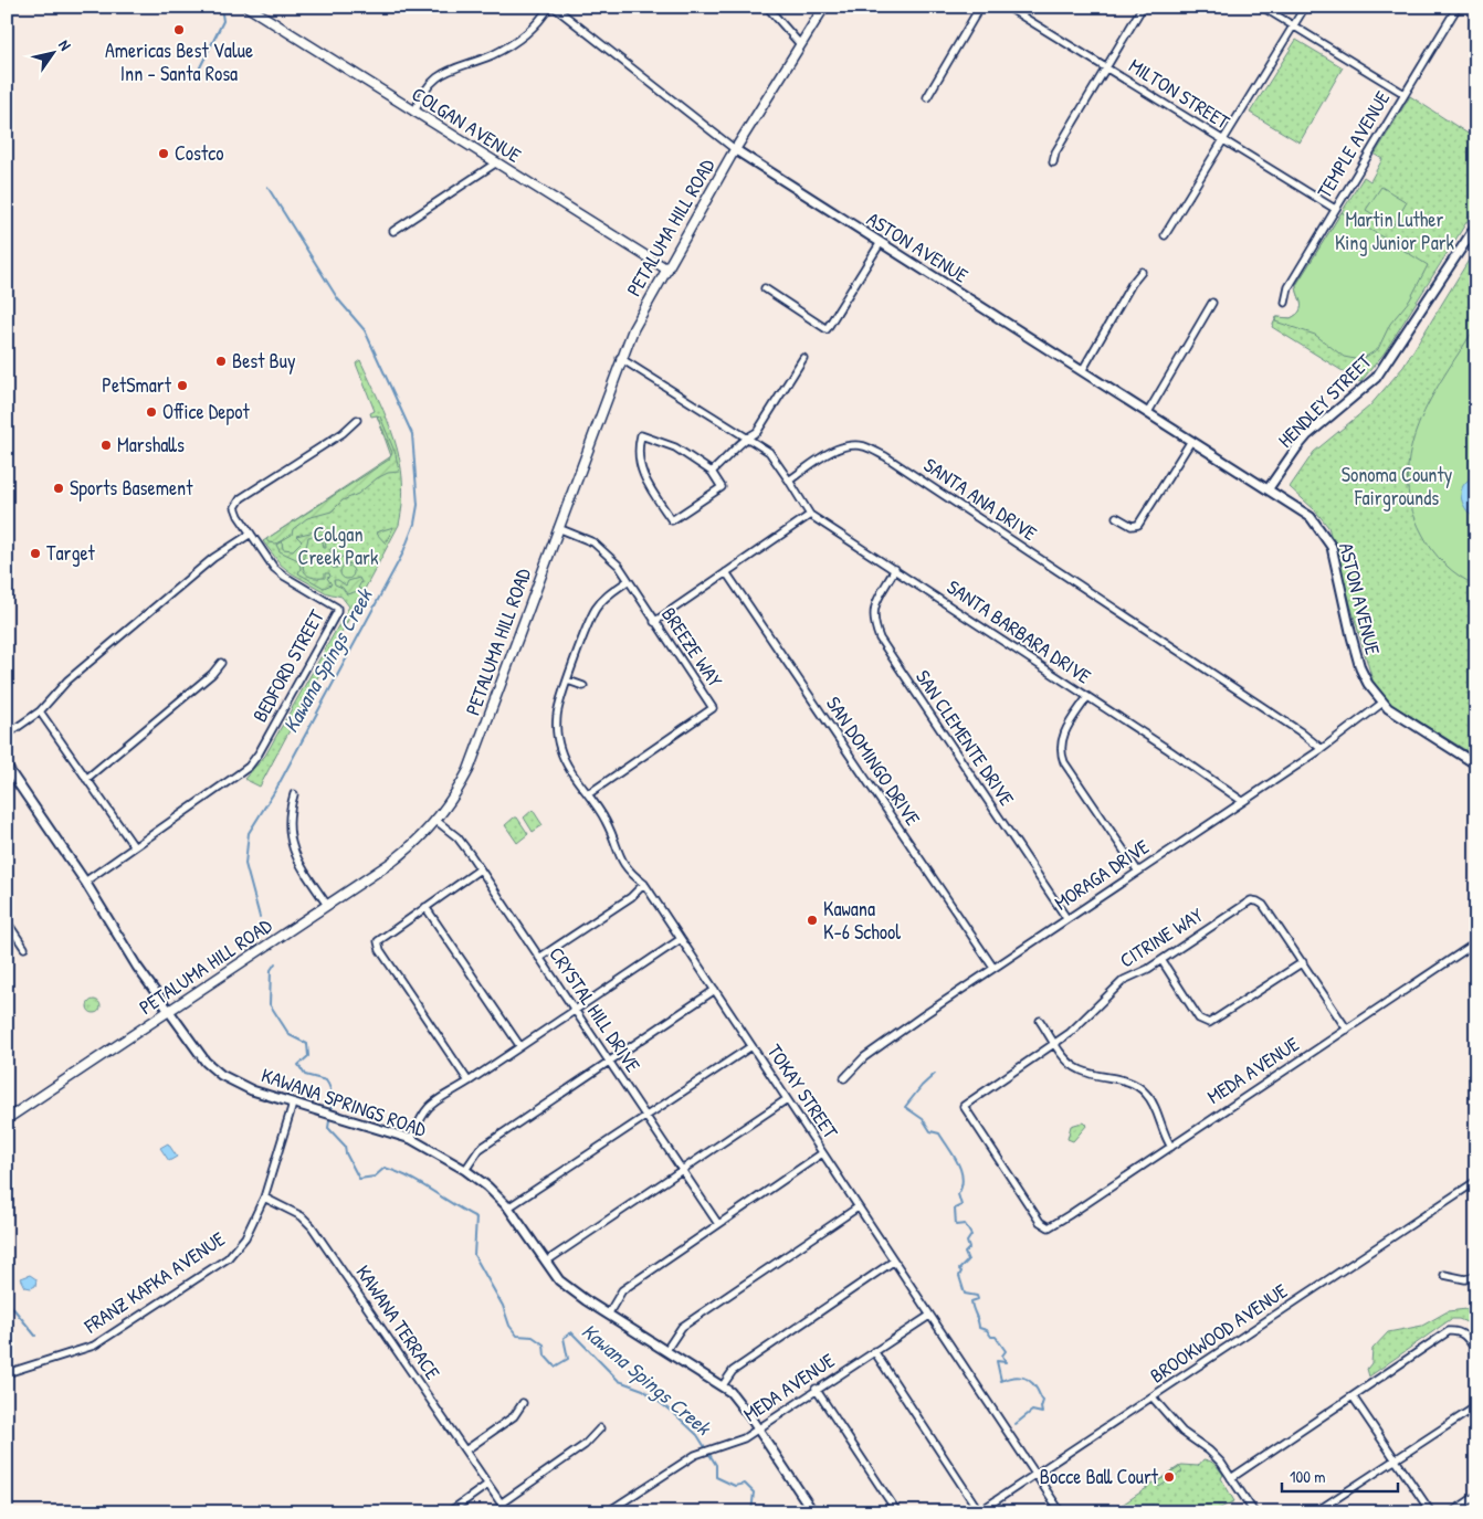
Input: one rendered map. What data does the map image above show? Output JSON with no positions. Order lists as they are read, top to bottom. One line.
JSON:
{"streets":{"main road":["COLGAN AVENUE","PETALUMA HILL ROAD"],"street":["MILTON STREET","TEMPLE AVENUE","ASTON AVENUE","HENDLEY STREET","SANTA ANA DRIVE","SANTA BARBARA DRIVE","BREEZE WAY","BEDFORD STREET","SAN CLEMENTE DRIVE","SAN DOMINGO DRIVE","MORAGA DRIVE","CITRINE WAY","CRYSTAL HILL DRIVE","MEDA AVENUE","TOKAY STREET","KAWANA SPRINGS ROAD","FRANZ KAFKA AVENUE","KAWANA TERRACE","BROOKWOOD AVENUE"]},"crossings":[["MILTON STREET","TEMPLE AVENUE"],["COLGAN AVENUE","PETALUMA HILL ROAD"],["PETALUMA HILL ROAD","ASTON AVENUE"],["PETALUMA HILL ROAD","BREEZE WAY"],["PETALUMA HILL ROAD","CRYSTAL HILL DRIVE"],["PETALUMA HILL ROAD","KAWANA SPRINGS ROAD"],["ASTON AVENUE","HENDLEY STREET"],["ASTON AVENUE","MORAGA DRIVE"],["SANTA ANA DRIVE","SANTA BARBARA DRIVE"],["SANTA ANA DRIVE","MORAGA DRIVE"],["SANTA BARBARA DRIVE","SAN CLEMENTE DRIVE"],["SANTA BARBARA DRIVE","MORAGA DRIVE"],["BREEZE WAY","TOKAY STREET"],["BEDFORD STREET","KAWANA SPRINGS ROAD"],["SAN CLEMENTE DRIVE","MORAGA DRIVE"],["SAN DOMINGO DRIVE","MORAGA DRIVE"],["CITRINE WAY","MEDA AVENUE"],["MEDA AVENUE","TOKAY STREET"],["MEDA AVENUE","KAWANA SPRINGS ROAD"],["TOKAY STREET","BROOKWOOD AVENUE"],["KAWANA SPRINGS ROAD","FRANZ KAFKA AVENUE"],["FRANZ KAFKA AVENUE","KAWANA TERRACE"]],"water":["Kawana Spings Creek"],"parks":["Martin Luther King Junior Park","Sonoma County Fairgrounds","Colgan Creek Park"],"places":["Americas Best Value Inn - Santa Rosa","Costco","Best Buy","PetSmart","Office Depot","Marshalls","Sports Basement","Target","Kawana K-6 School","Bocce Ball Court"],"scale_bar":"100 m","north":"top right"}
